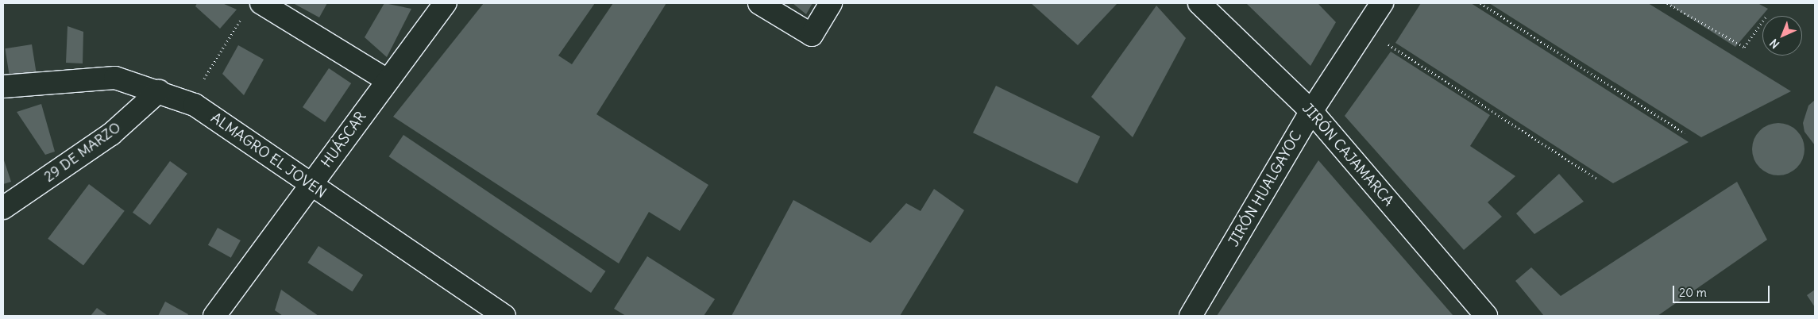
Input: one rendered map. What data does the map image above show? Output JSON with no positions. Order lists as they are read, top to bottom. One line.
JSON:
{"streets":{"street":["HUÁSCAR","29 DE MARZO","JIRÓN CAJAMARCA","ALMAGRO EL JOVEN","JIRÓN HUALGAYOC"]},"crossings":[["HUÁSCAR","ALMAGRO EL JOVEN"],["29 DE MARZO","ALMAGRO EL JOVEN"],["JIRÓN CAJAMARCA","JIRÓN HUALGAYOC"]],"scale_bar":"20 m","north":"bottom left"}
